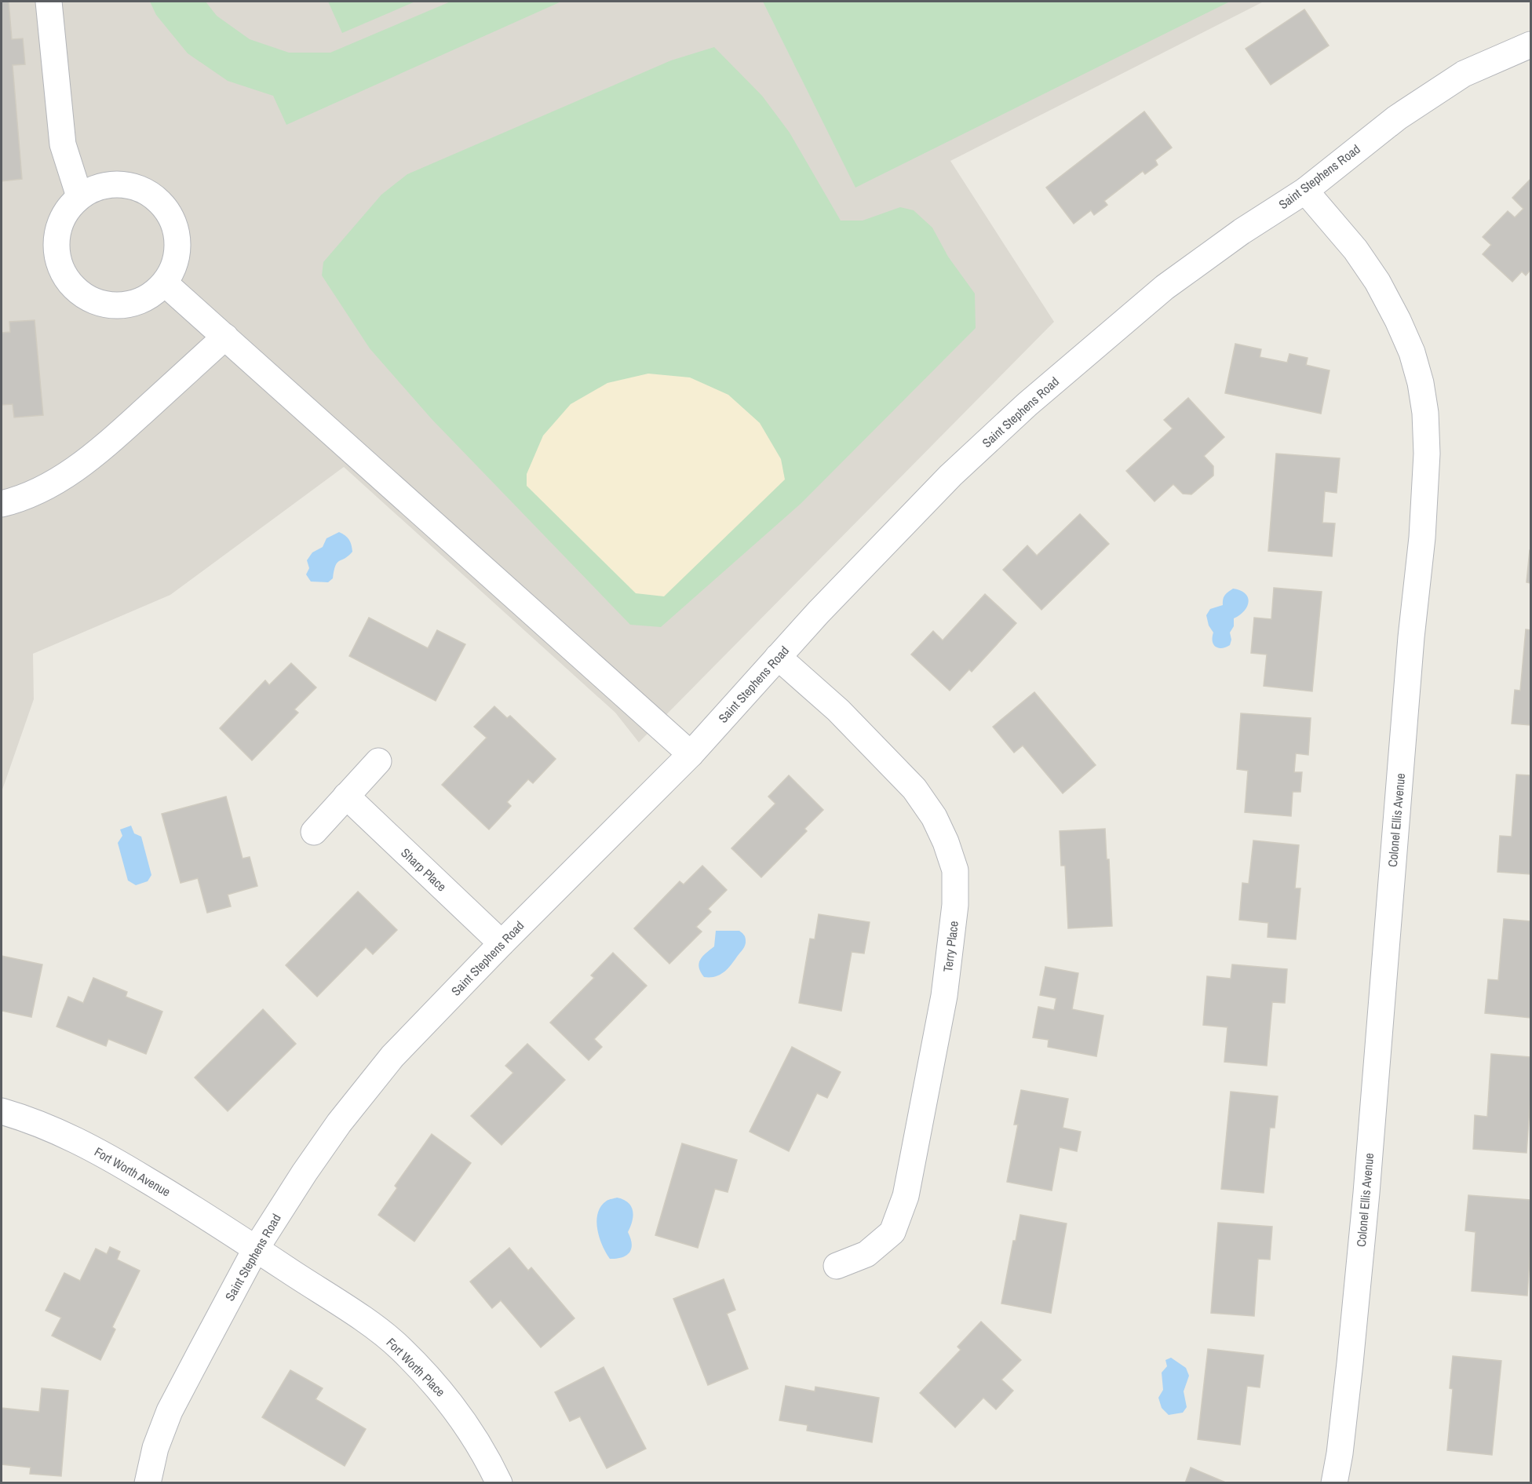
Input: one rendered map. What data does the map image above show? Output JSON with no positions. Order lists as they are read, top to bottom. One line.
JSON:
{"streets":{"street":["Saint Stephens Road","Colonel Ellis Avenue","Sharp Place","Terry Place","Fort Worth Avenue","Fort Worth Place"]},"crossings":[["Saint Stephens Road","Colonel Ellis Avenue"],["Saint Stephens Road","Sharp Place"],["Saint Stephens Road","Terry Place"],["Saint Stephens Road","Fort Worth Avenue"],["Saint Stephens Road","Fort Worth Place"],["Fort Worth Avenue","Fort Worth Place"]]}
